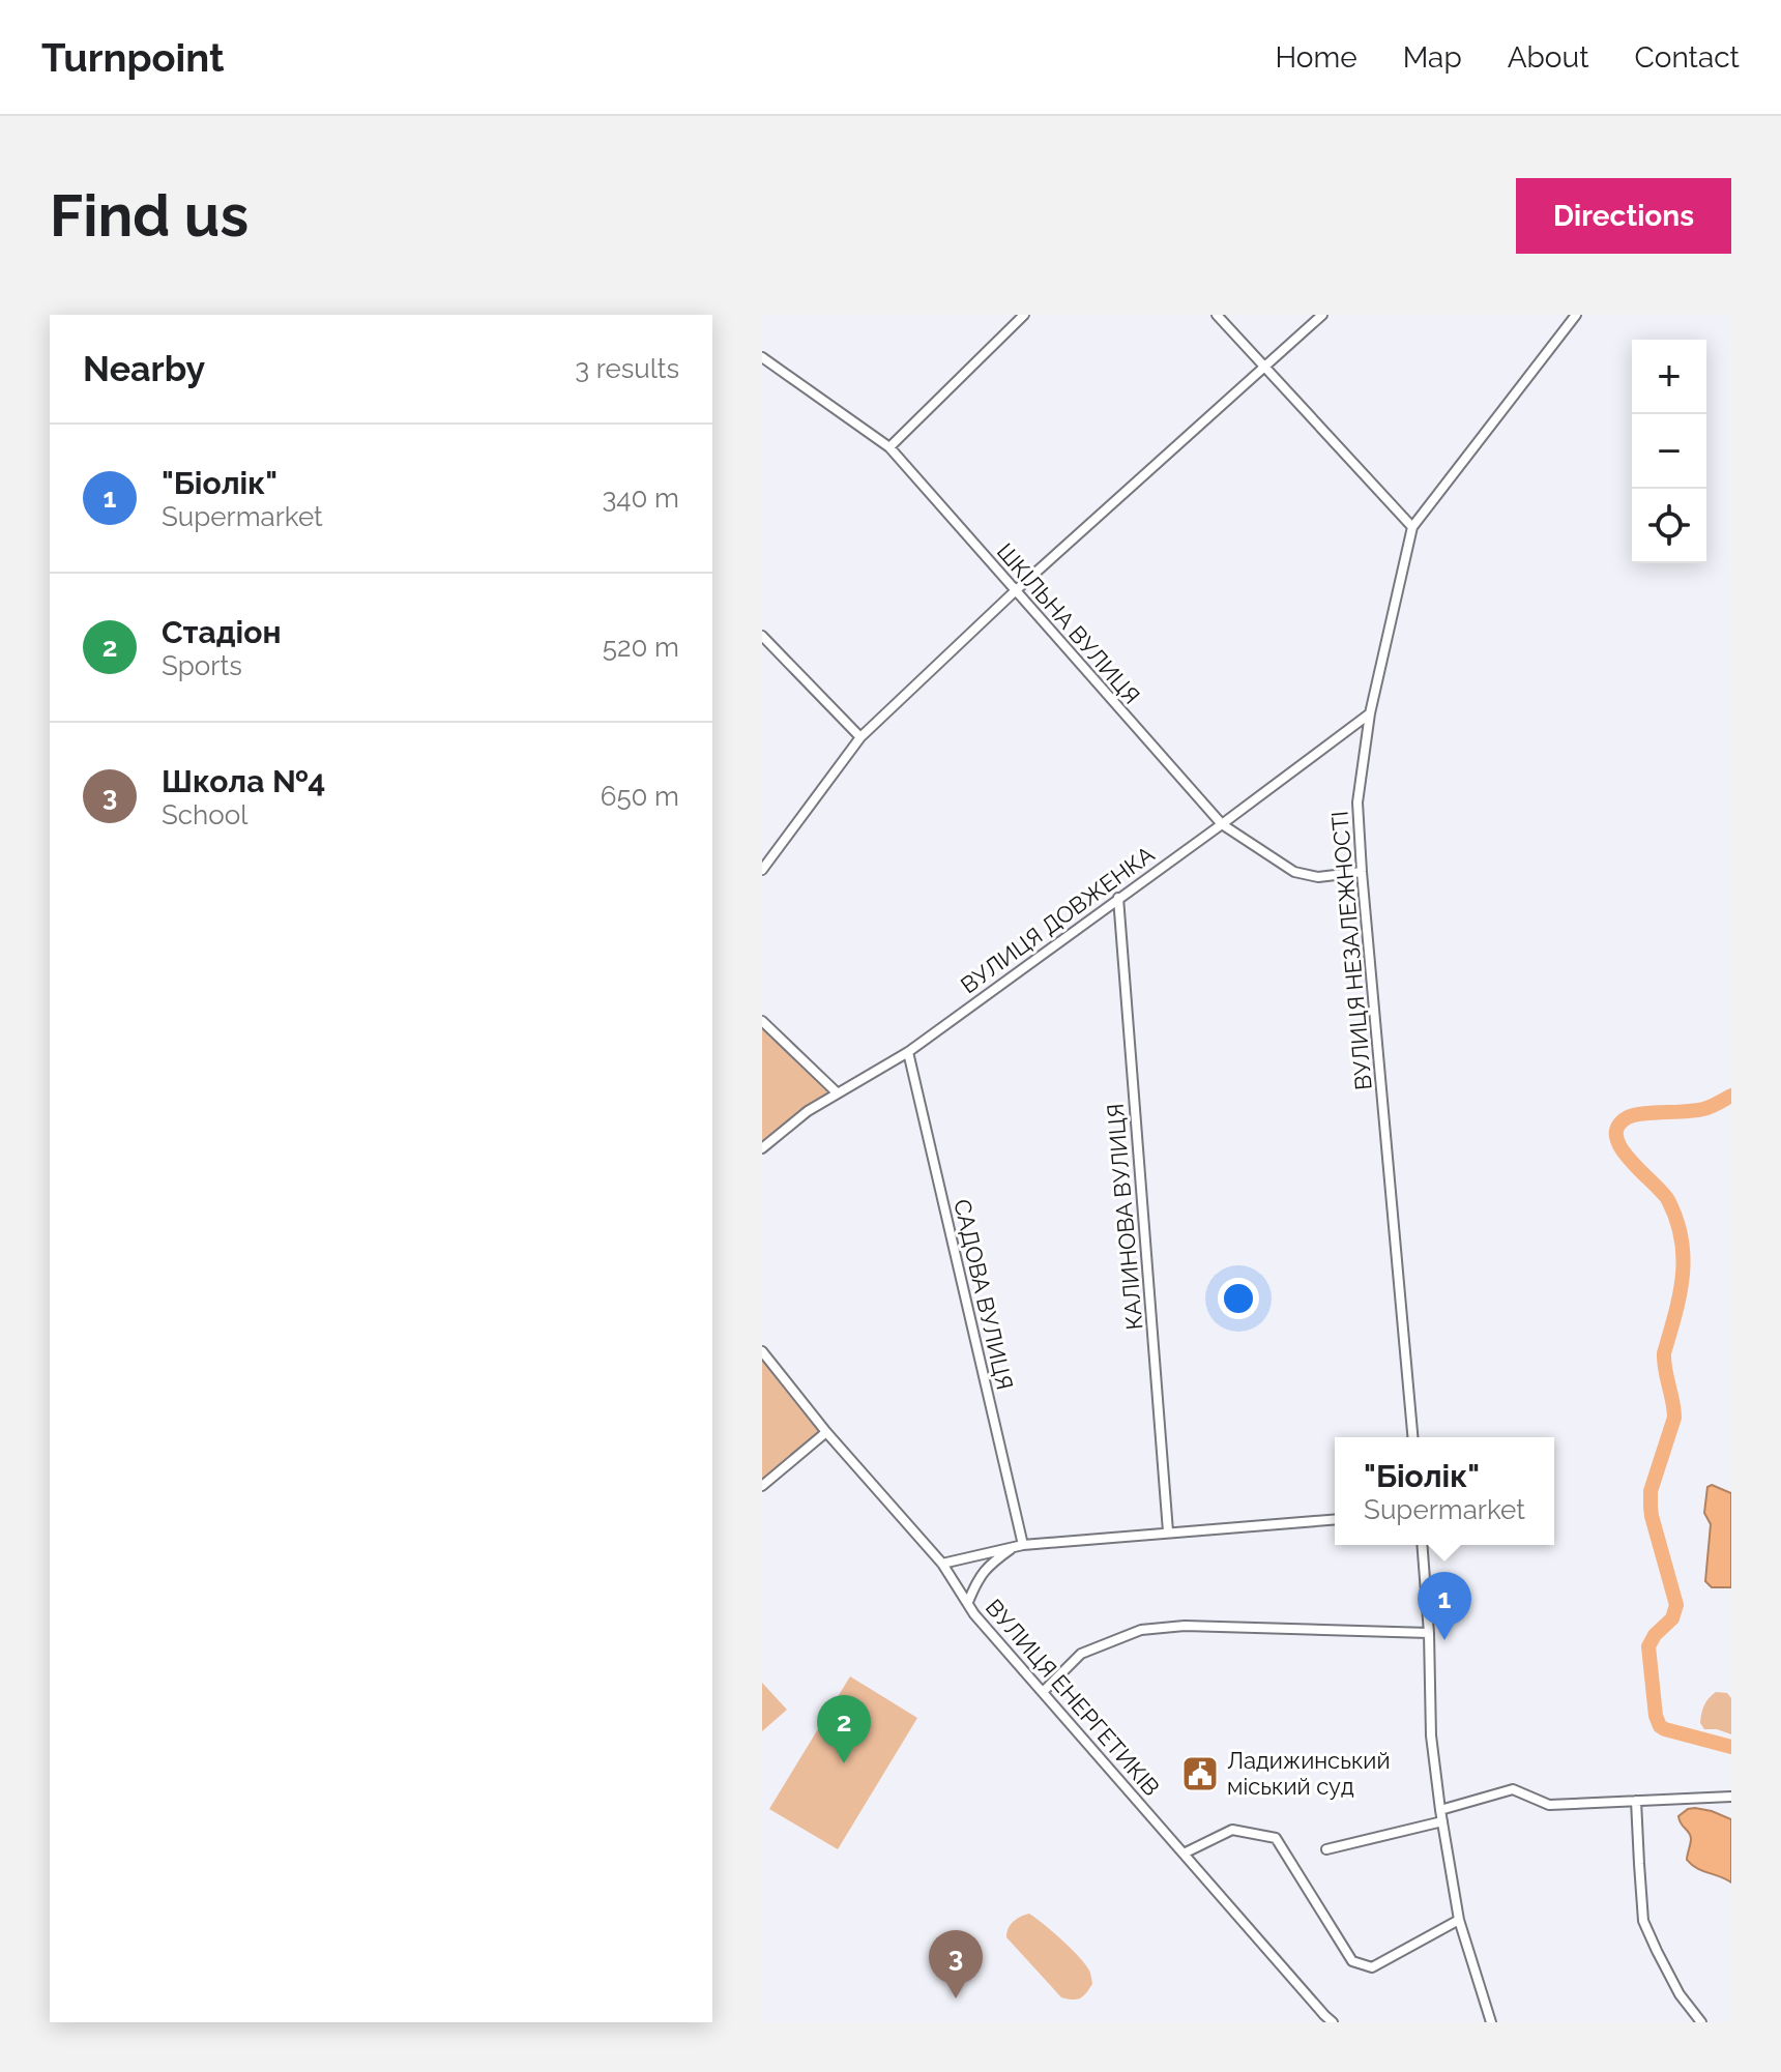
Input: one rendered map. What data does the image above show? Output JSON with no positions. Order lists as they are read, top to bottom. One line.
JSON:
{"streets":{"street":["ШКІЛЬНА ВУЛИЦЯ","ВУЛИЦЯ ДОВЖЕНКА","ВУЛИЦЯ НЕЗАЛЕЖНОСТІ","КАЛИНОВА ВУЛИЦЯ","САДОВА ВУЛИЦЯ","ВУЛИЦЯ ЕНЕРГЕТИКІВ"]},"crossings":[["ШКІЛЬНА ВУЛИЦЯ","ВУЛИЦЯ ДОВЖЕНКА"],["ШКІЛЬНА ВУЛИЦЯ","ВУЛИЦЯ НЕЗАЛЕЖНОСТІ"],["ВУЛИЦЯ ДОВЖЕНКА","ВУЛИЦЯ НЕЗАЛЕЖНОСТІ"],["ВУЛИЦЯ ДОВЖЕНКА","КАЛИНОВА ВУЛИЦЯ"],["ВУЛИЦЯ ДОВЖЕНКА","САДОВА ВУЛИЦЯ"]],"places":{"public building":["Ладижинський міський суд"]},"page":{"header":"Turnpoint","nav":["Home","Map","About","Contact"],"buttons":"Directions","title":"Find us","heading":["Nearby","3 results"],"map_buttons":["+","−"],"list":[{"mark":"1","name":"\"Біолік\"","note":"Supermarket","value":"340 m"},{"mark":"2","name":"Стадіон","note":"Sports","value":"520 m"},{"mark":"3","name":"Школа №4","note":"School","value":"650 m"}],"popup":["\"Біолік\"","Supermarket"],"pins":["1","2","3"]}}
